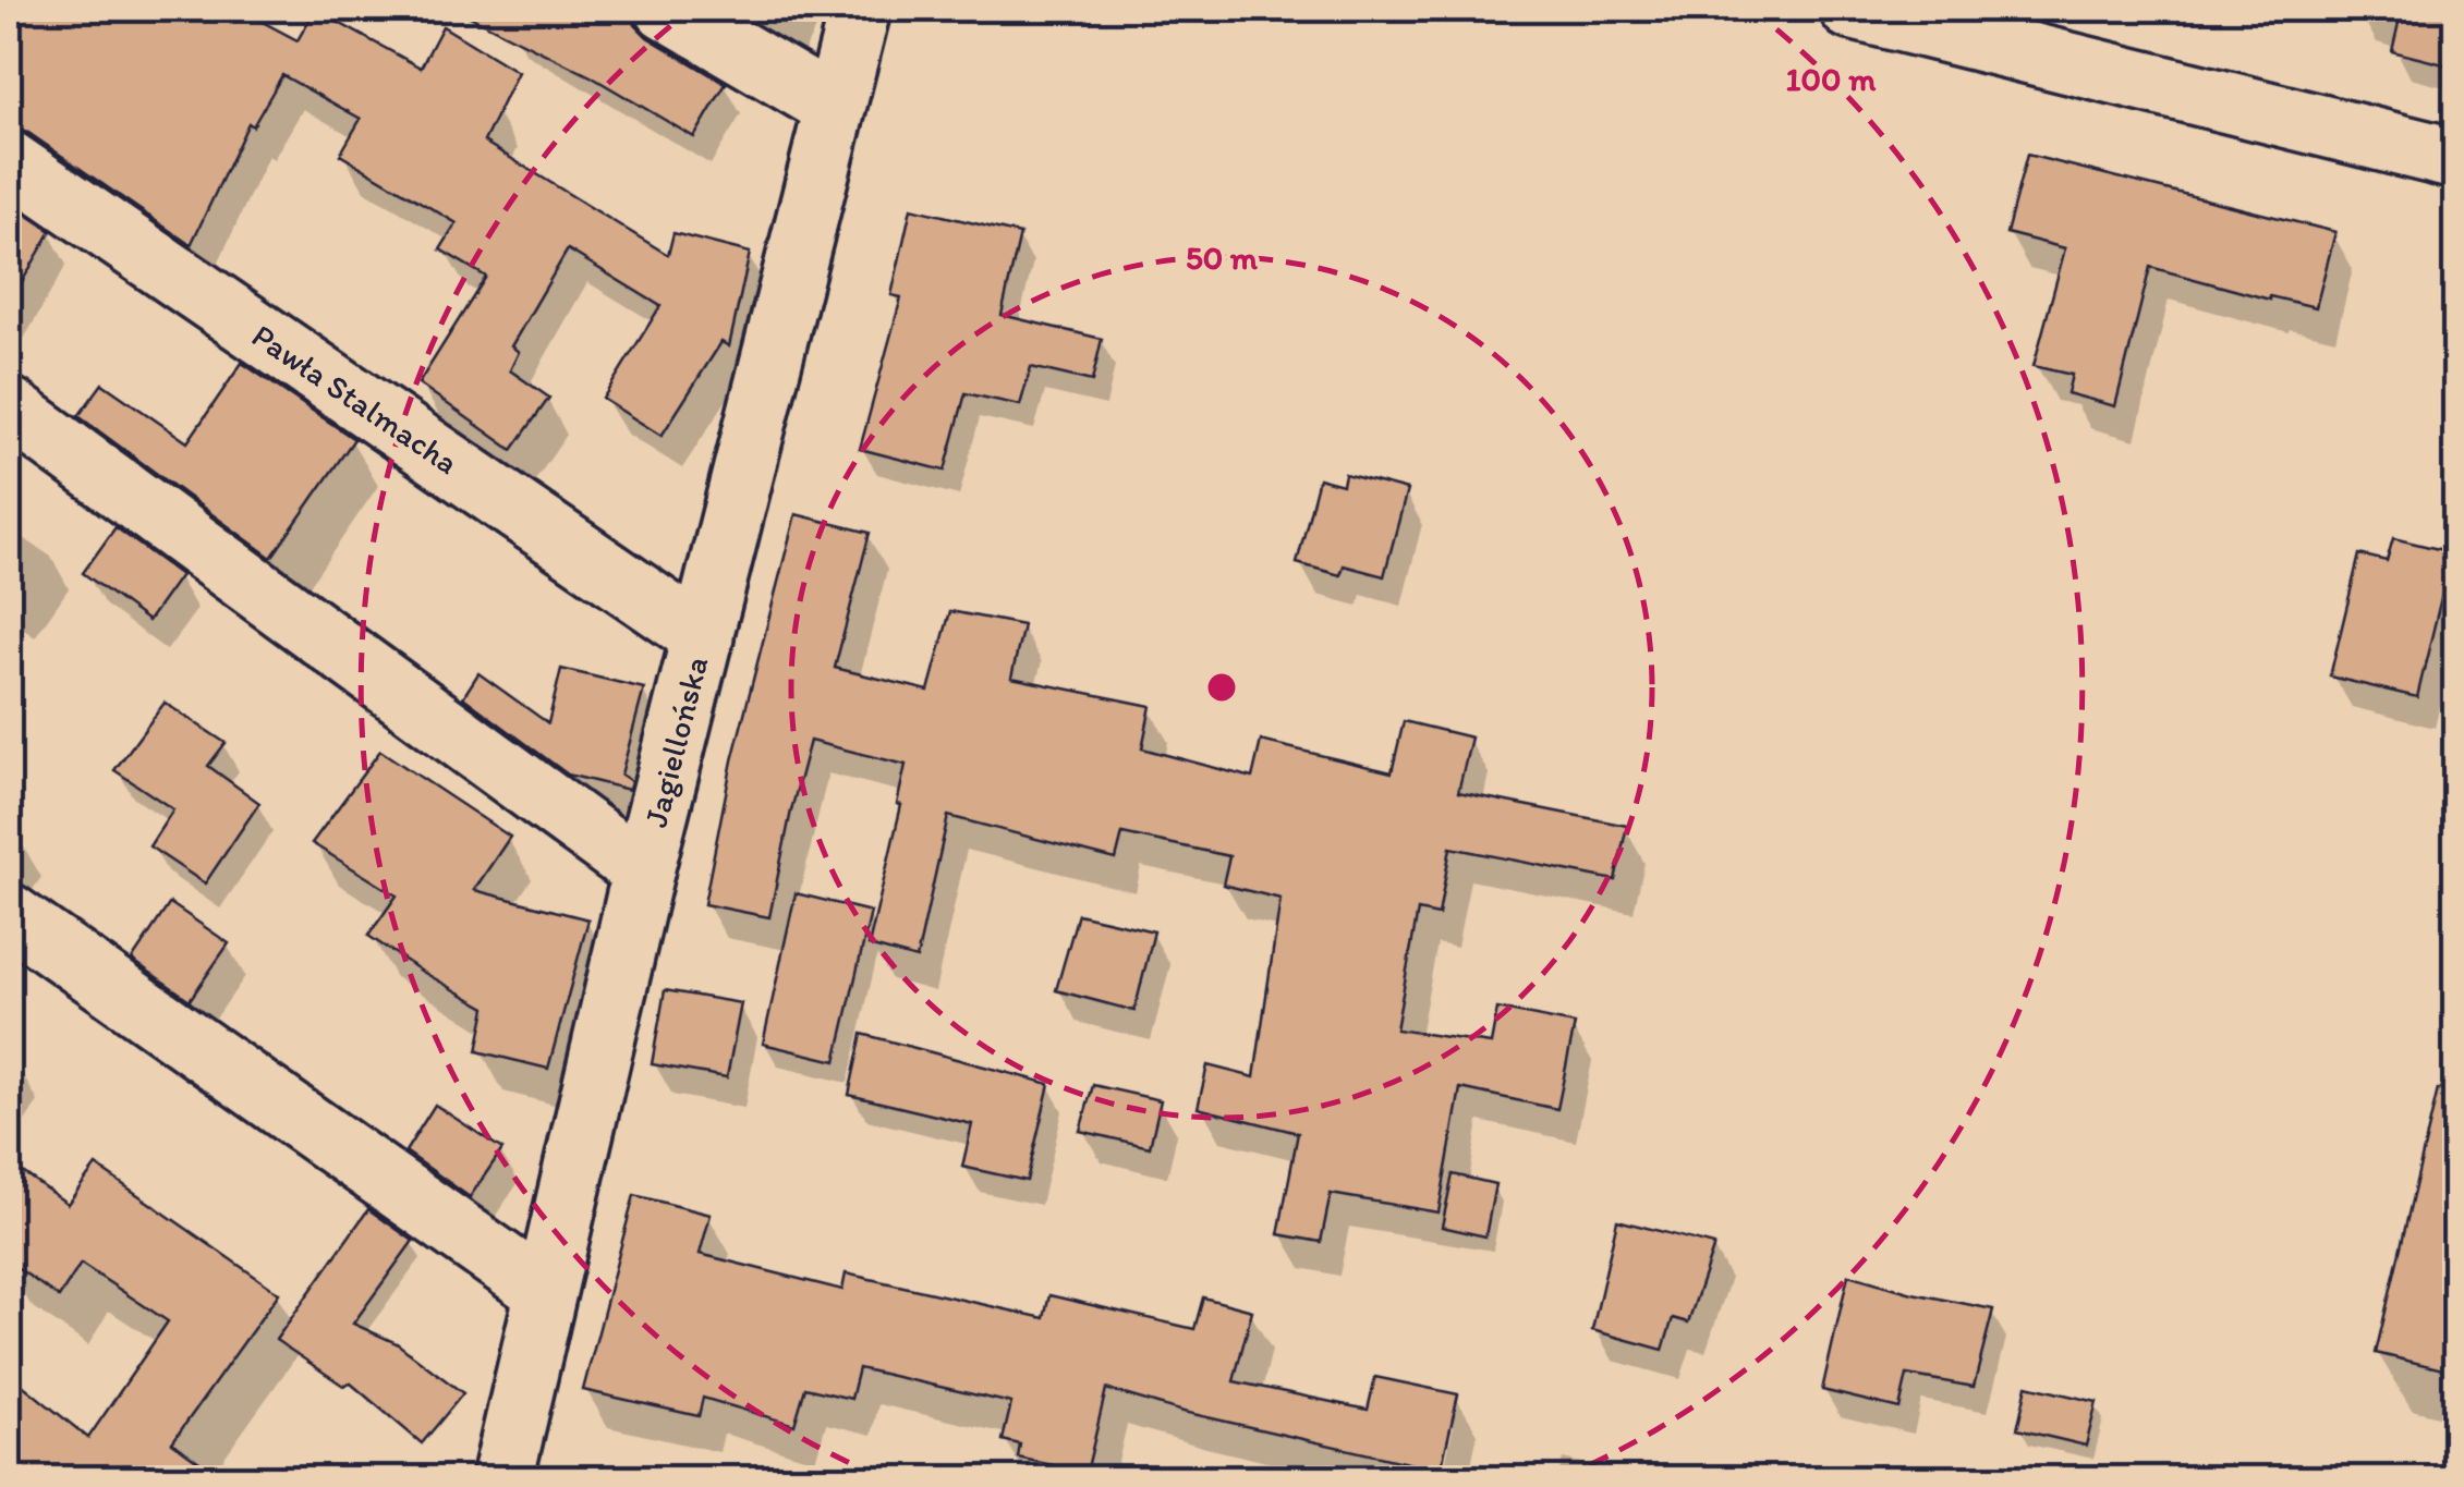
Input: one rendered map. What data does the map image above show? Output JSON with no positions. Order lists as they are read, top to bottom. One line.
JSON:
{"streets":{"street":["Pawła Stalmacha","Jagiellońska"]},"crossings":[["Pawła Stalmacha","Jagiellońska"]],"rings":["100 m","50 m"]}
